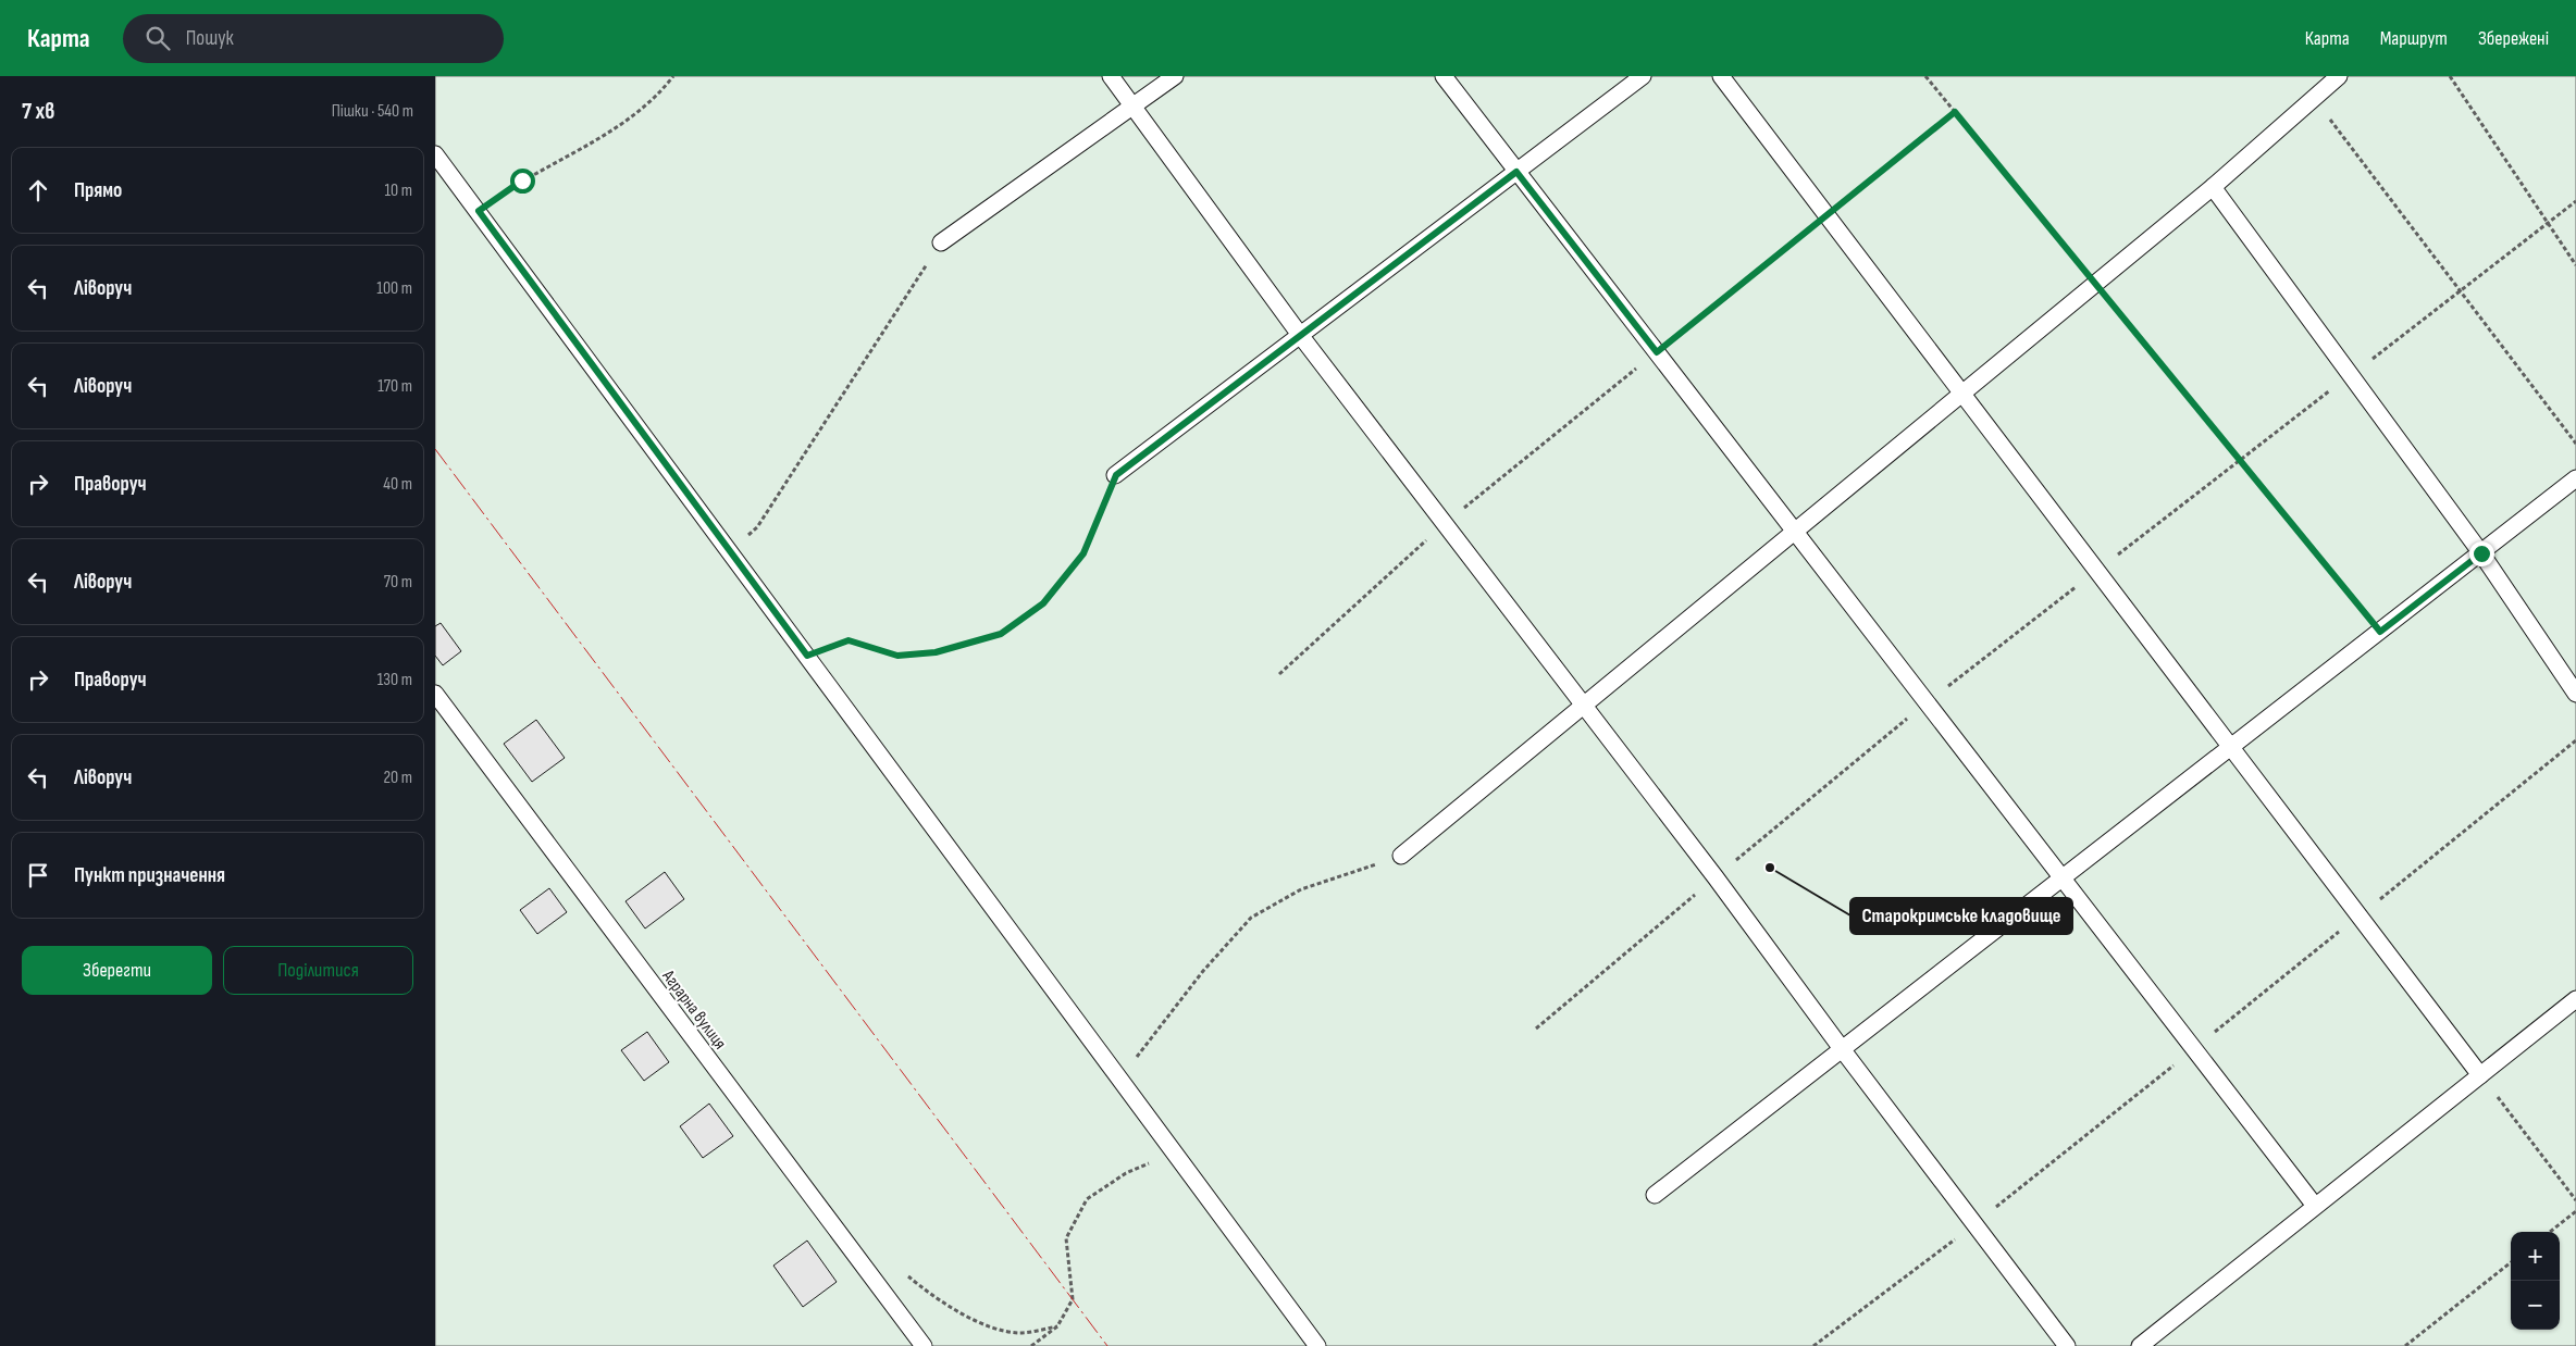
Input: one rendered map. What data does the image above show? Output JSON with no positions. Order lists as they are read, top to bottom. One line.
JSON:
{"streets":{"lane":["Аграрна вулиця"]},"places":["Старокримське кладовище"],"page":{"header":"Карта","search":"Пошук","nav":["Карта","Маршрут","Збережені"],"heading":["7 хв","Пішки · 540 m"],"list":[["Прямо","10 m"],["Ліворуч","100 m"],["Ліворуч","170 m"],["Праворуч","40 m"],["Ліворуч","70 m"],["Праворуч","130 m"],["Ліворуч","20 m"],"Пункт призначення"],"buttons":["Зберегти","Поділитися"],"map_buttons":["+","−"]}}
